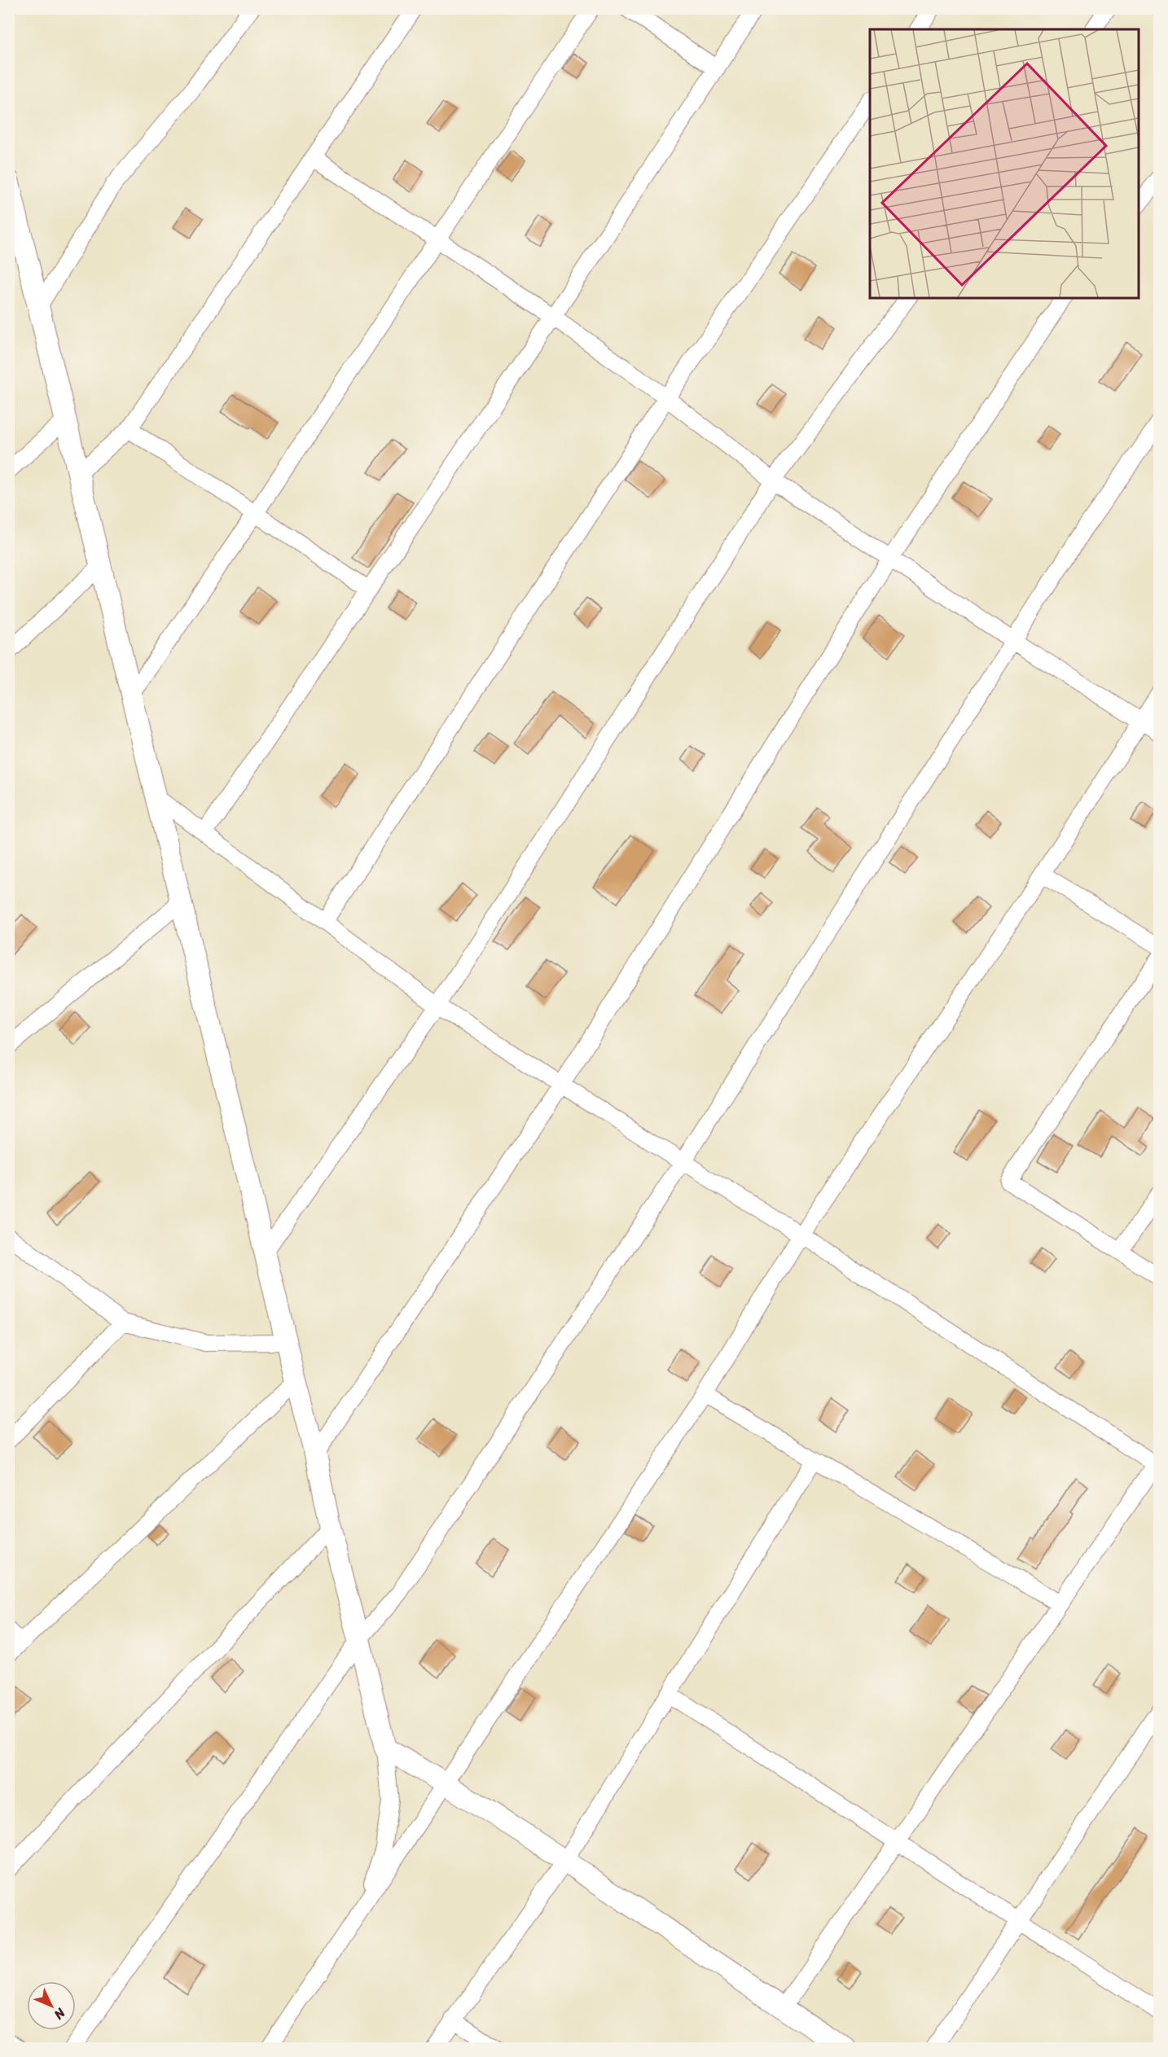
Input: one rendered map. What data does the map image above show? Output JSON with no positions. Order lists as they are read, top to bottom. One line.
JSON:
{"north":"bottom right"}
